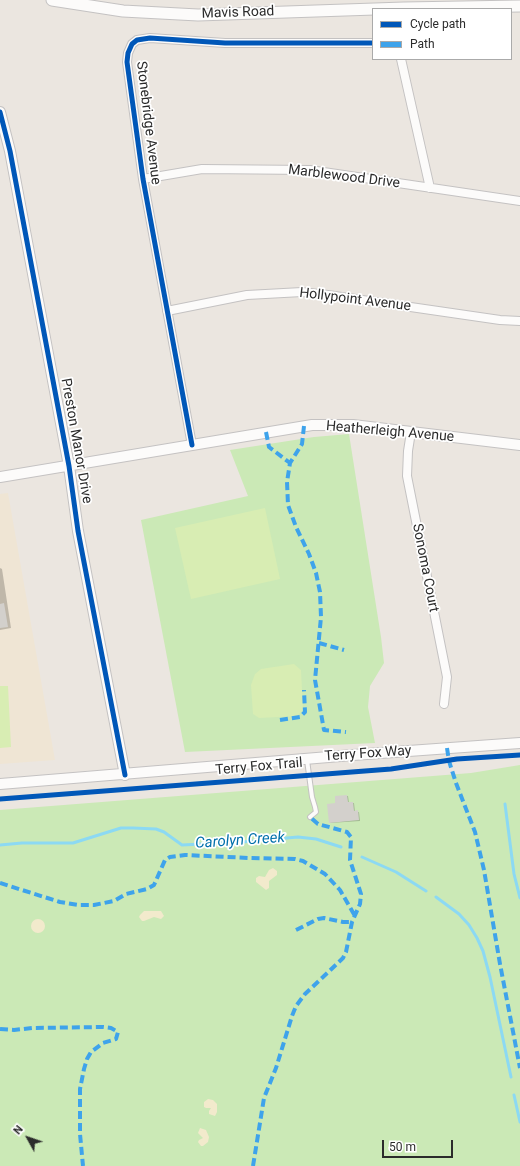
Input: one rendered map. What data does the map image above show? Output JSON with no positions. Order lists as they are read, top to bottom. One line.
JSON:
{"streets":{"main road":["Mavis Road"],"street":["Stonebridge Avenue","Marblewood Drive","Hollypoint Avenue","Heatherleigh Avenue","Preston Manor Drive","Sonoma Court","Terry Fox Way"],"cycle path":["Terry Fox Trail"]},"crossings":[["Stonebridge Avenue","Marblewood Drive"],["Stonebridge Avenue","Hollypoint Avenue"],["Stonebridge Avenue","Heatherleigh Avenue"],["Heatherleigh Avenue","Preston Manor Drive"],["Heatherleigh Avenue","Sonoma Court"],["Preston Manor Drive","Terry Fox Way"]],"water":["Carolyn Creek"],"legend":["Cycle path","Path"],"scale_bar":"50 m","north":"top left"}
